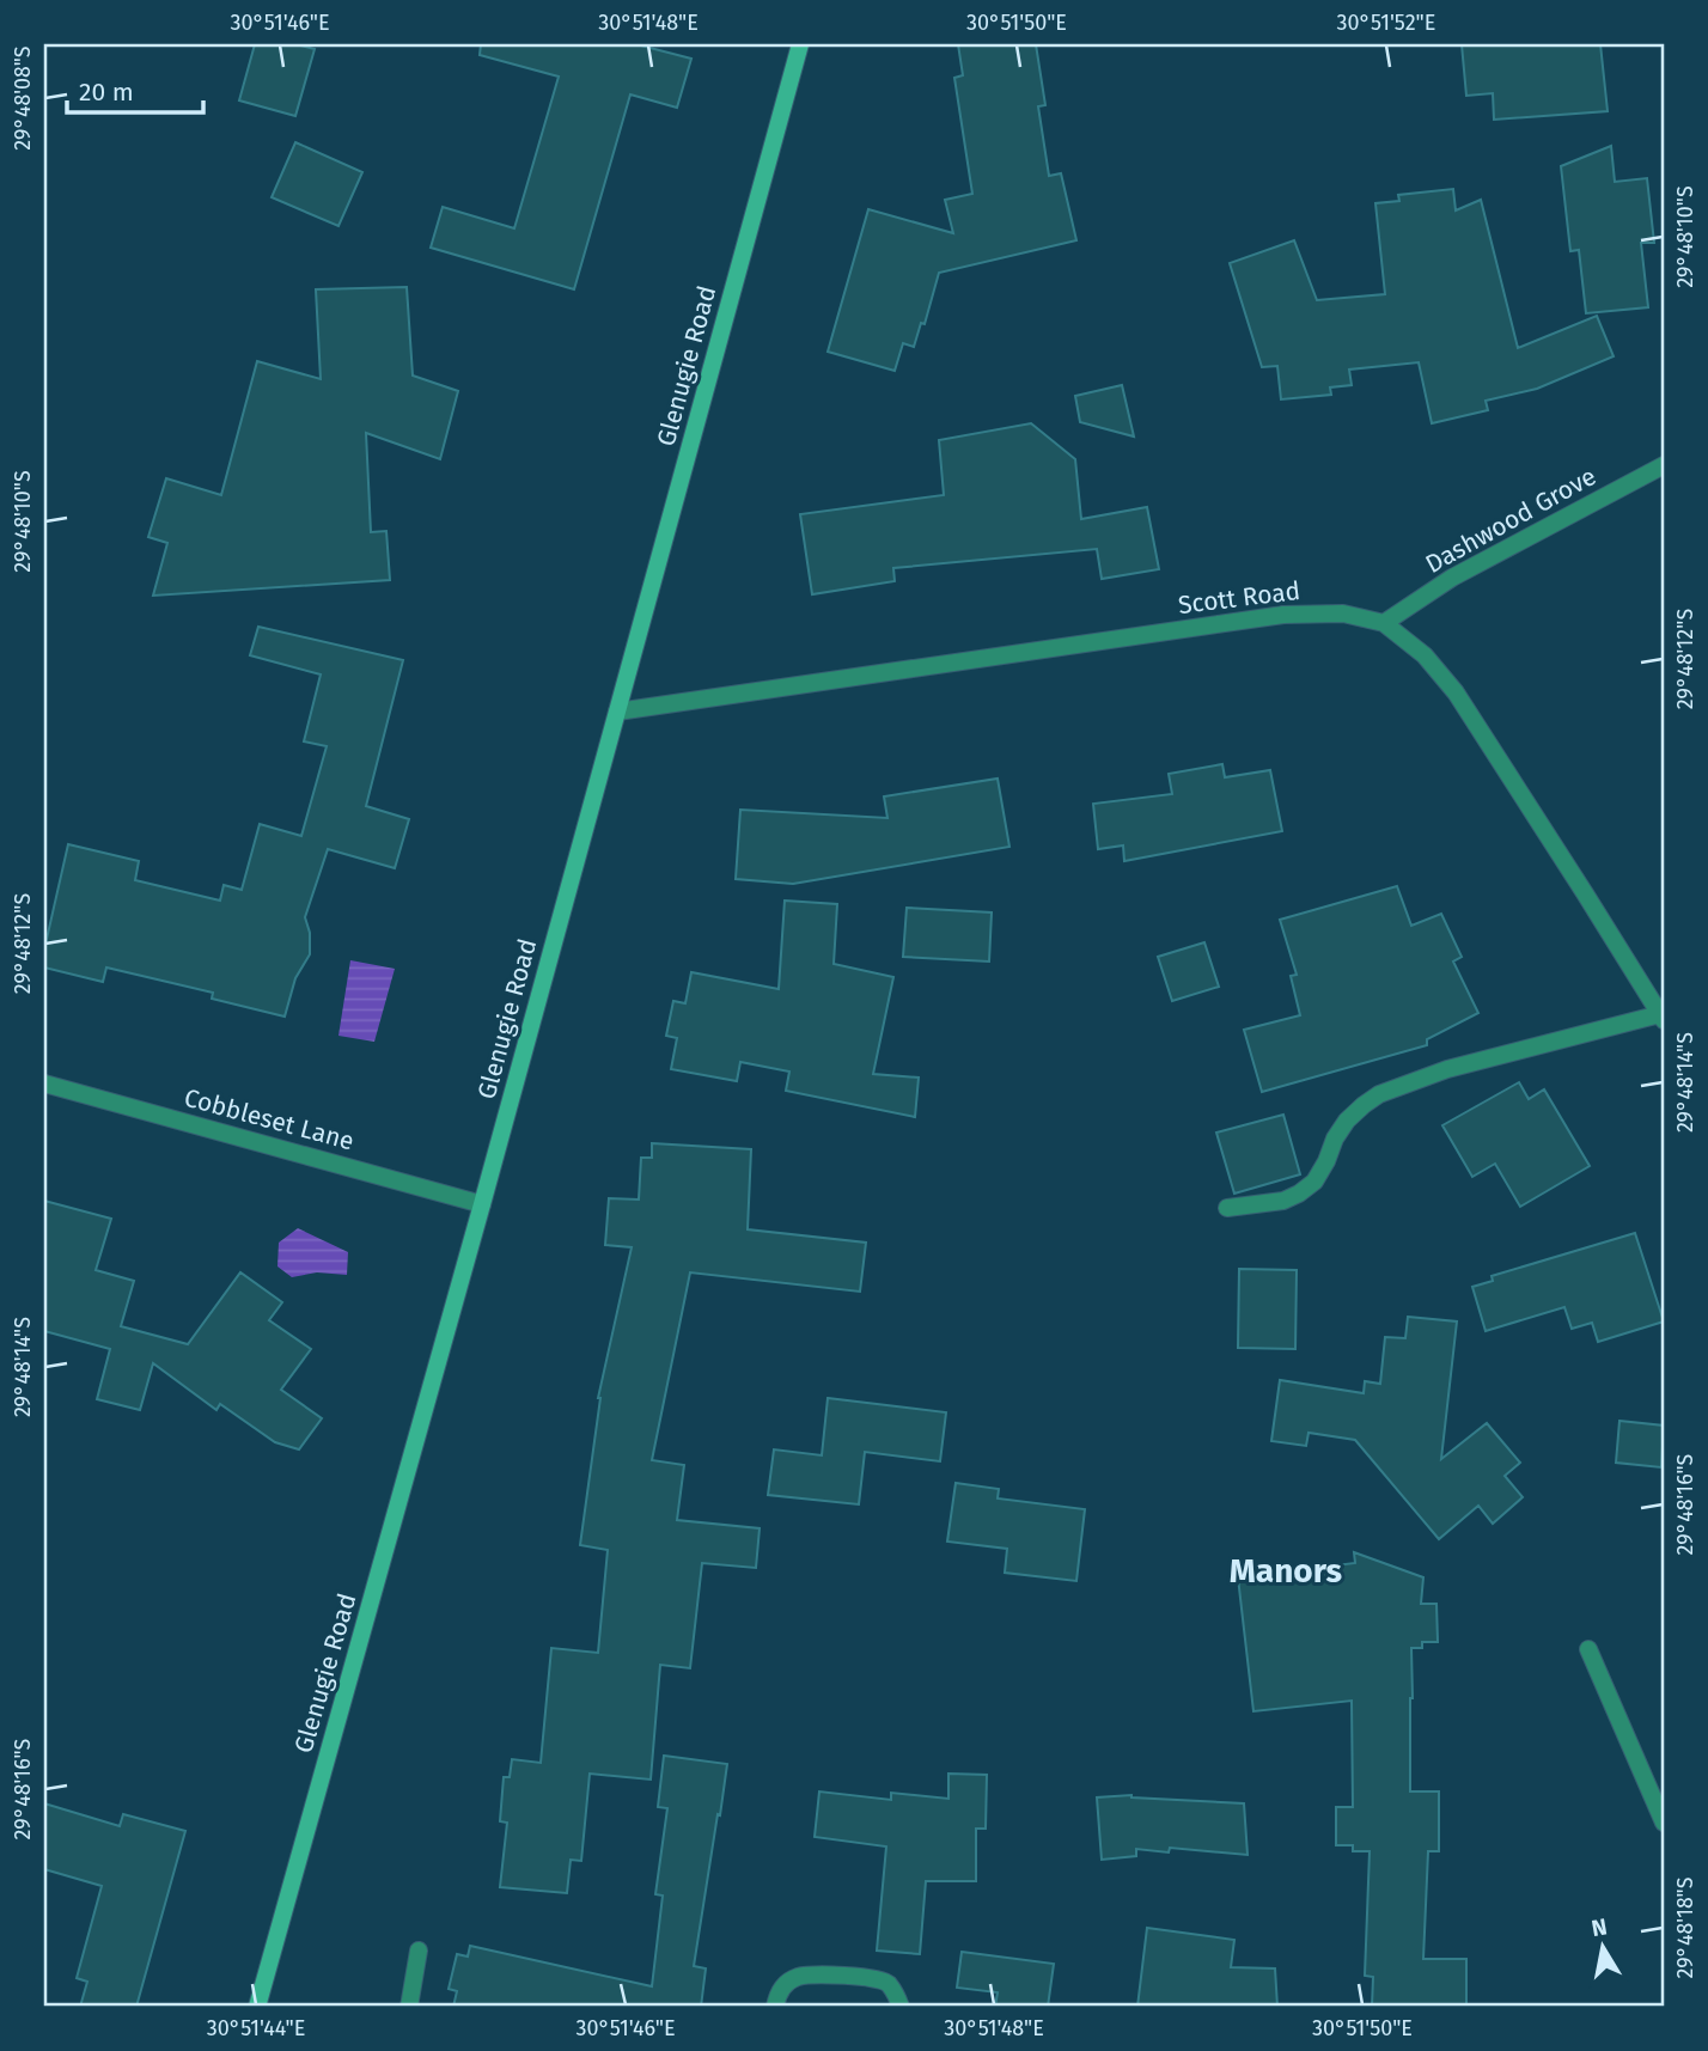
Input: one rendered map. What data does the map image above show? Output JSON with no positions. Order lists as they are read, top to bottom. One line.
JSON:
{"streets":{"street":["Glenugie Road","Dashwood Grove","Scott Road","Cobbleset Lane"]},"crossings":[["Glenugie Road","Scott Road"],["Glenugie Road","Cobbleset Lane"],["Dashwood Grove","Scott Road"]],"districts":["Manors"],"scale_bar":"20 m","north":"top","coordinates":["30°51'46\"E","30°51'48\"E","30°51'50\"E","30°51'52\"E","29°48'08\"S","29°48'10\"S","29°48'12\"S","29°48'14\"S","29°48'16\"S","29°48'18\"S","30°51'44\"E"]}
